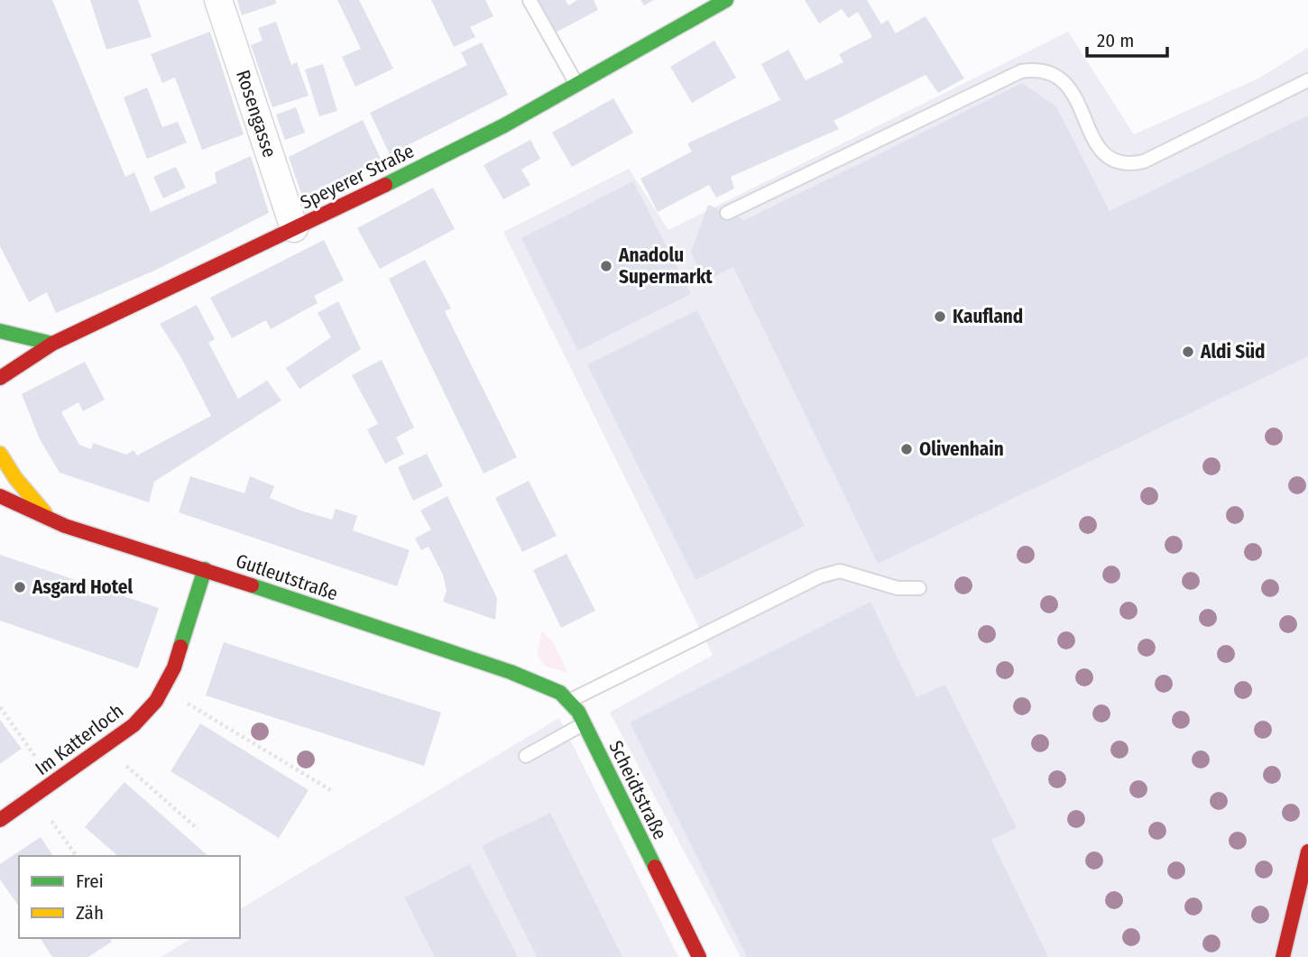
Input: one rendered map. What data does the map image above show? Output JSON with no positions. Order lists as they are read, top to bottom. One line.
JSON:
{"streets":{"street":["Rosengasse","Speyerer Straße","Gutleutstraße","Im Katterloch","Scheidtstraße"]},"crossings":[["Rosengasse","Speyerer Straße"],["Gutleutstraße","Im Katterloch"],["Gutleutstraße","Scheidtstraße"]],"places":["Anadolu Supermarkt","Kaufland","Aldi Süd","Olivenhain","Asgard Hotel"],"legend":["Frei","Zäh"],"scale_bar":"20 m"}
